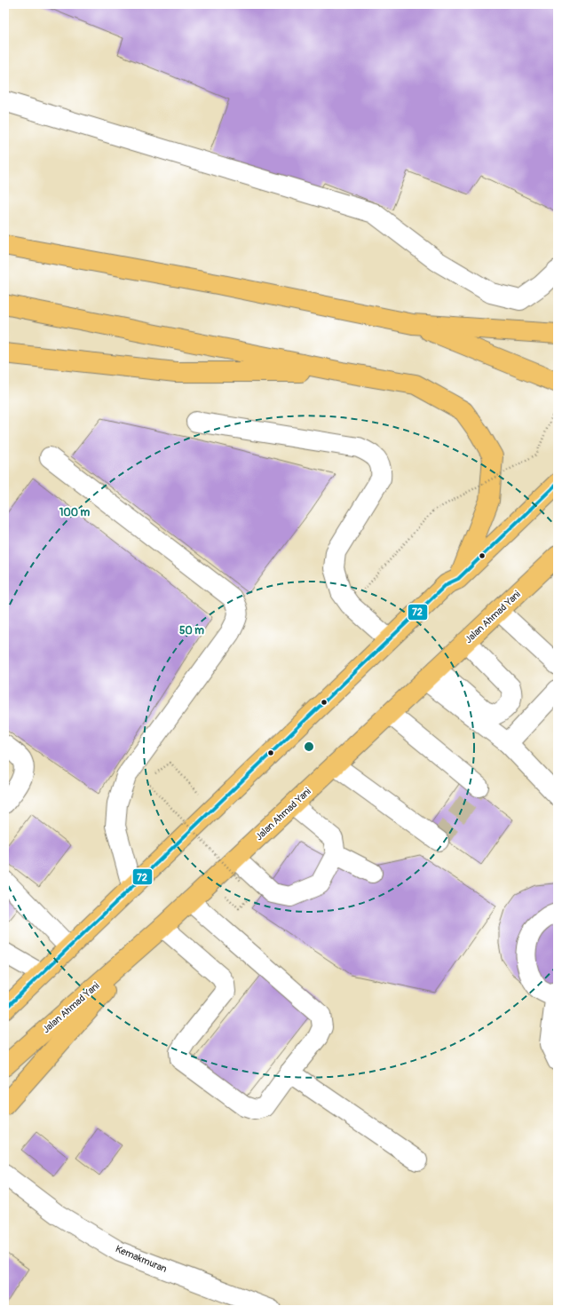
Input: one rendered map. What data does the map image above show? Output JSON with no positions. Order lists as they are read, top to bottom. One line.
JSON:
{"streets":{"highway":["Jalan Ahmad Yani"],"street":["Kemakmuran"]},"lines":["transit line 72"],"rings":["100 m","50 m"]}
